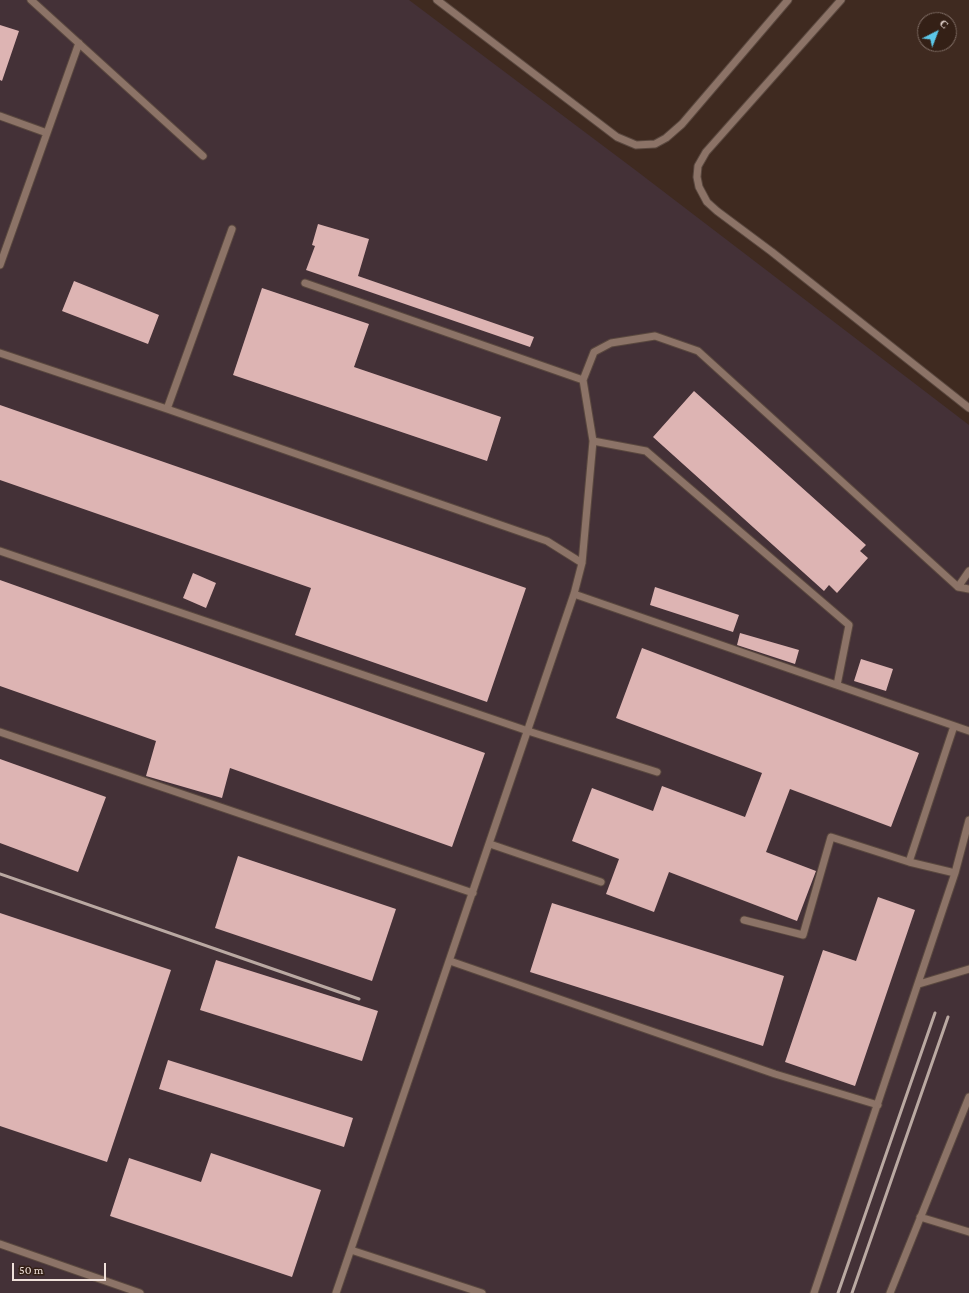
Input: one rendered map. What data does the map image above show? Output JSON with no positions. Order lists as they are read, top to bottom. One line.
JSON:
{"scale_bar":"50 m","north":"top right"}
